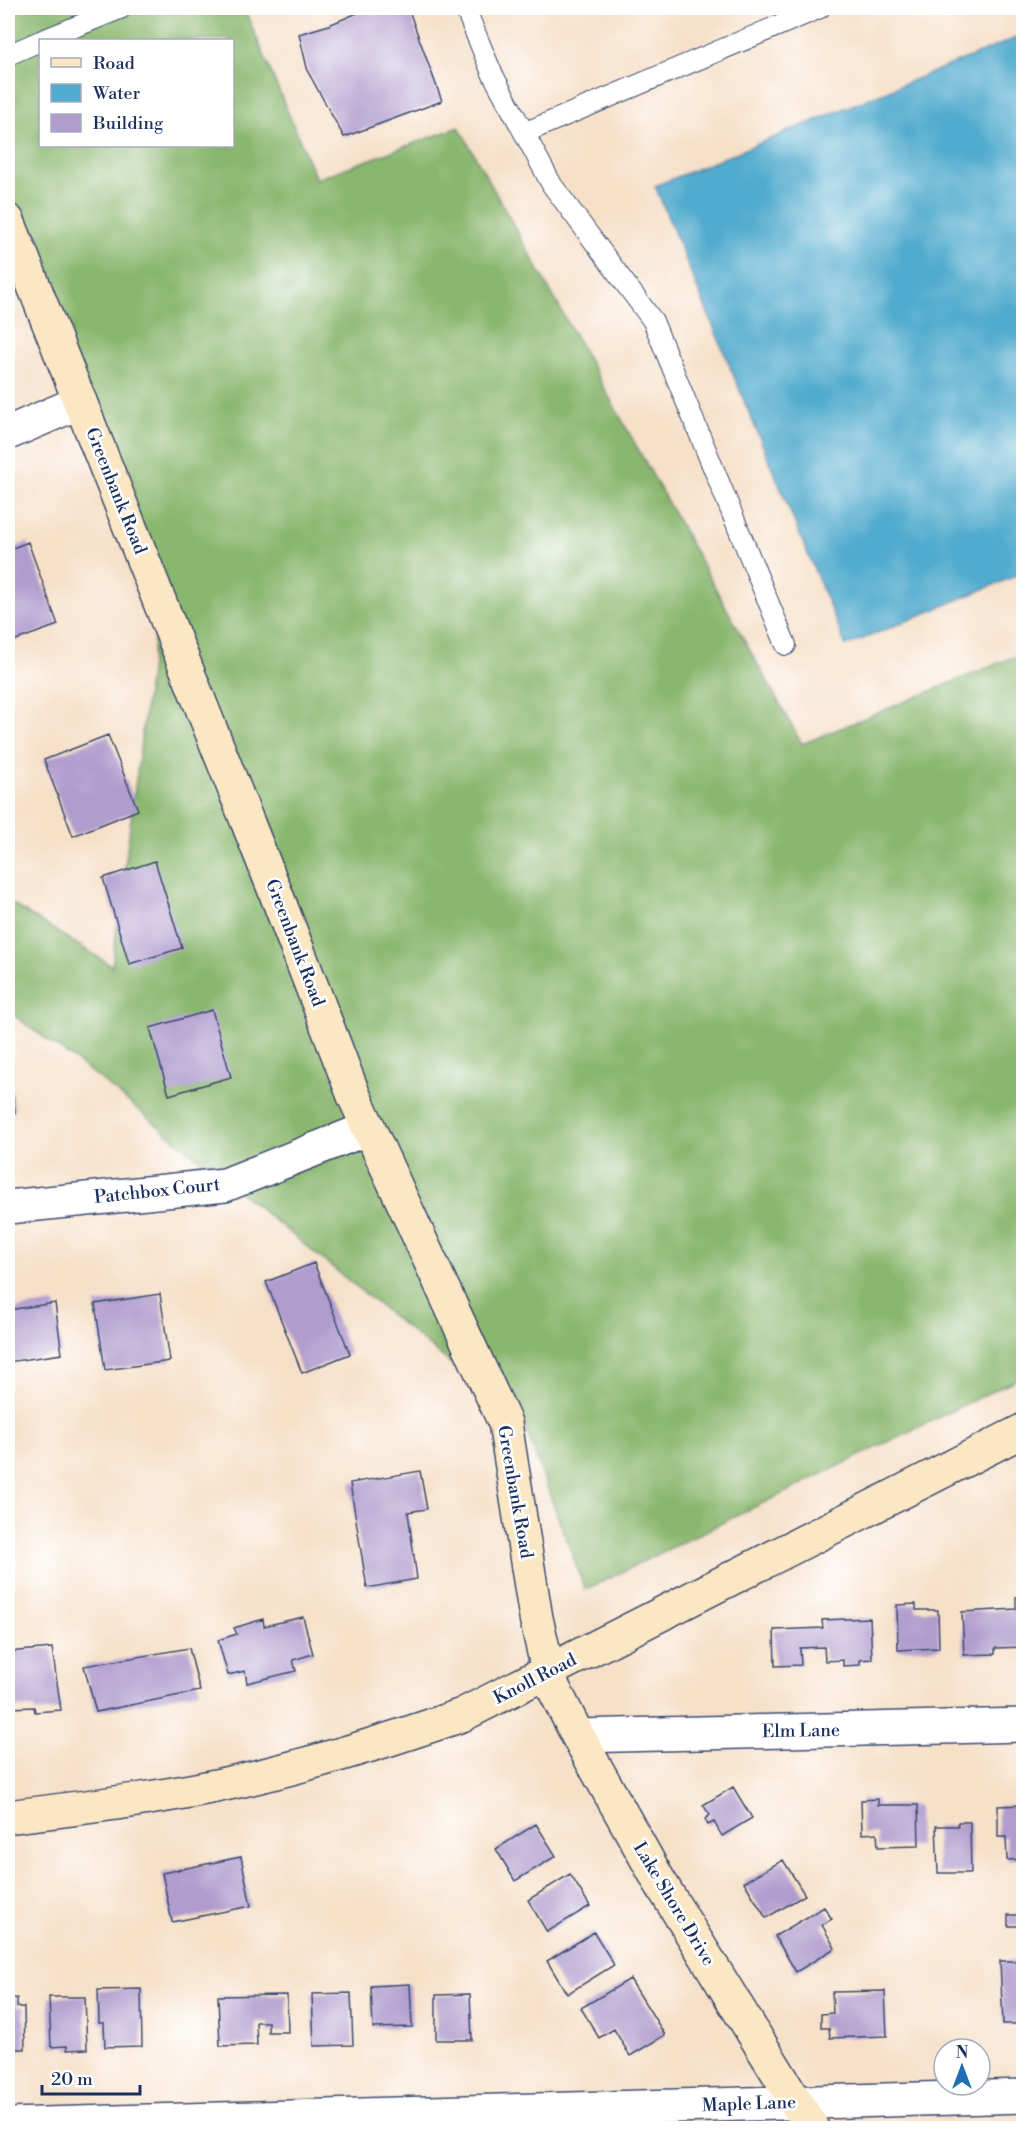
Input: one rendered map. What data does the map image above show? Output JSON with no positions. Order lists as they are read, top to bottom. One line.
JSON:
{"streets":{"street":["Greenbank Road","Patchbox Court","Knoll Road","Elm Lane","Lake Shore Drive","Maple Lane"]},"crossings":[["Greenbank Road","Patchbox Court"],["Greenbank Road","Knoll Road"],["Greenbank Road","Lake Shore Drive"],["Knoll Road","Lake Shore Drive"],["Elm Lane","Lake Shore Drive"],["Lake Shore Drive","Maple Lane"]],"legend":["Road","Water","Building"],"scale_bar":"20 m","north":"top"}
